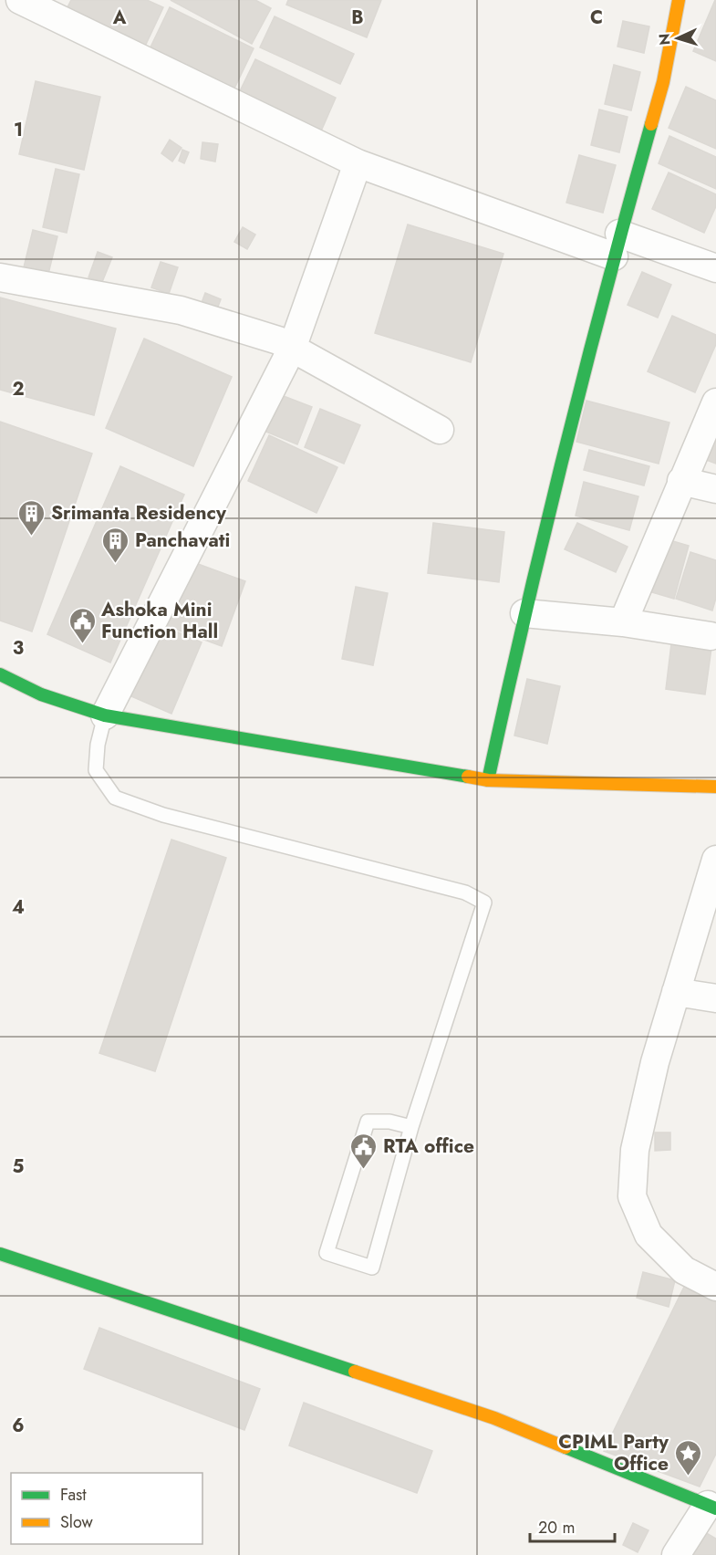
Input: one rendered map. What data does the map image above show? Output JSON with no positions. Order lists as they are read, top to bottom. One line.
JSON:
{"places":{"building":["Srimanta Residency","Panchavati"],"public building":["Ashoka Mini Function Hall","RTA office"],"place":["CPIML Party Office"]},"legend":["Fast","Slow"],"scale_bar":"20 m","north":"left","grid":{"columns":["A","B","C"],"rows":["1","2","3","4","5","6"]}}
